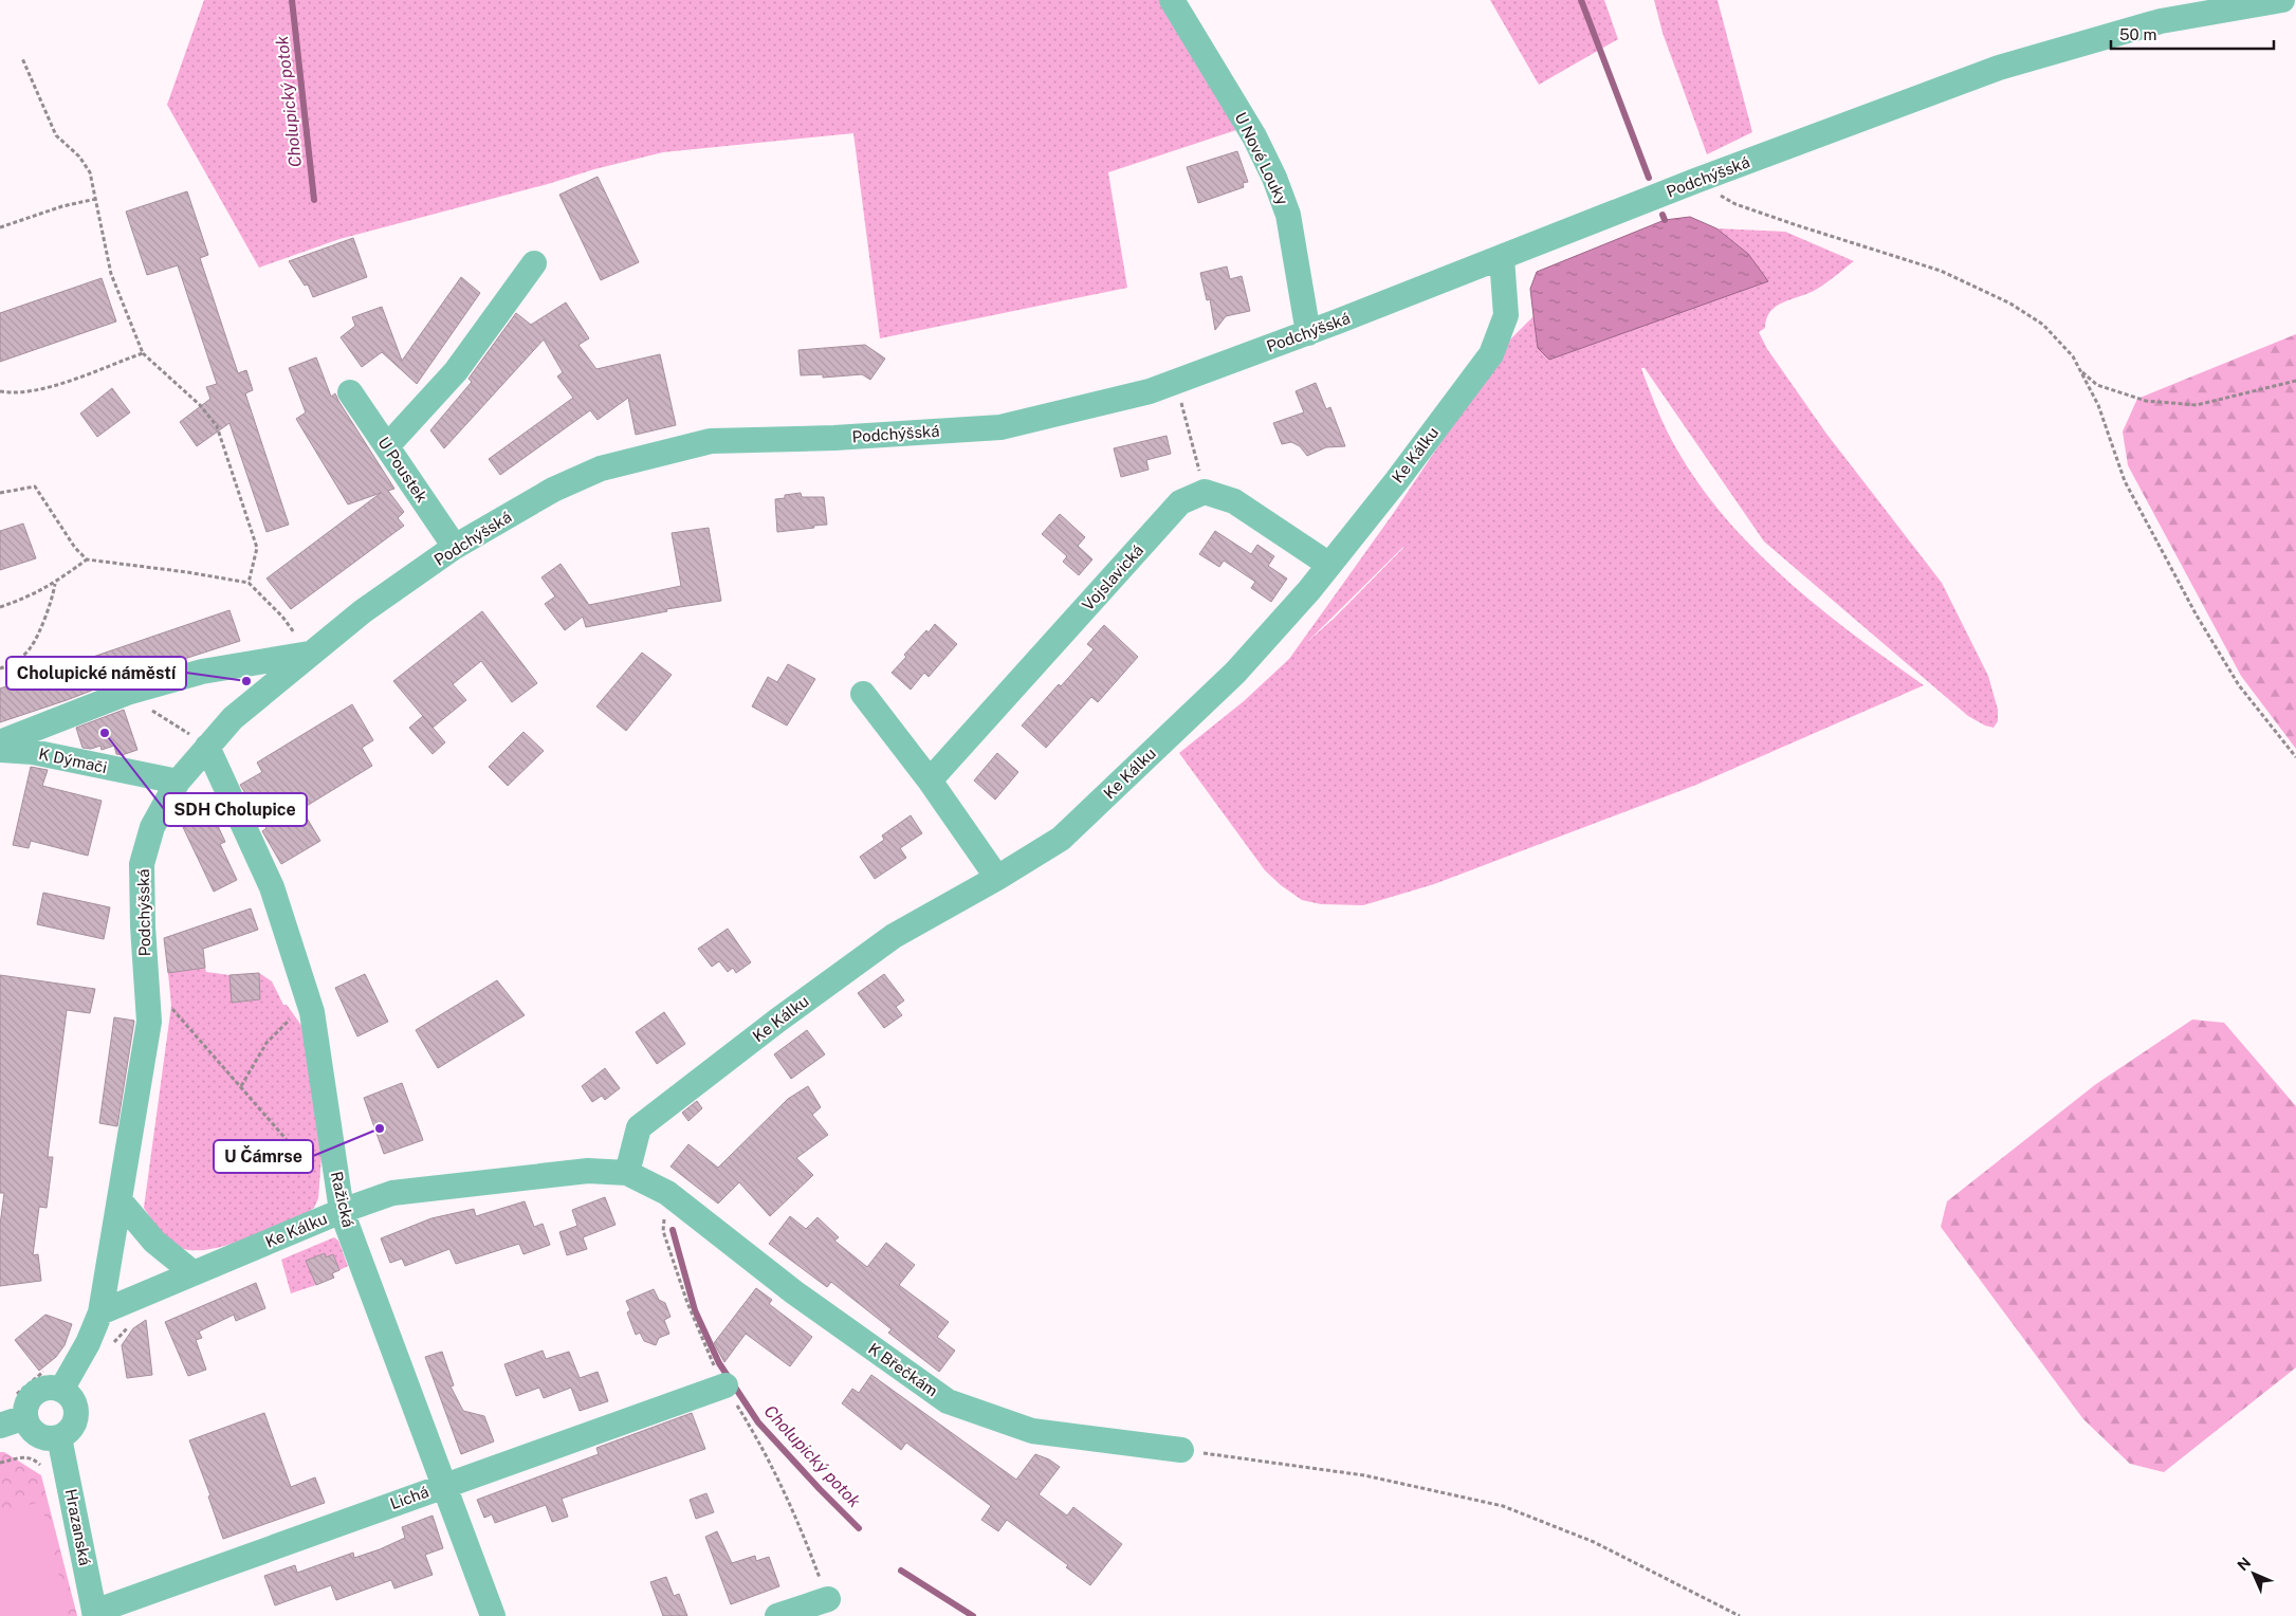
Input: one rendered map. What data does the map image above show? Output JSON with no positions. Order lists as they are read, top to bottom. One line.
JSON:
{"streets":{"street":["U Nové Louky","Podchýšská","Ke Kálku","U Poustek","Vojslavická","K Dýmači","Ražická","K Břečkám","Lichá","Hrazanská"]},"crossings":[["U Nové Louky","Podchýšská"],["Podchýšská","Ke Kálku"],["Podchýšská","U Poustek"],["Podchýšská","K Dýmači"],["Podchýšská","Ražická"],["Podchýšská","Hrazanská"],["Ke Kálku","Ražická"],["Ke Kálku","K Břečkám"],["Ražická","Lichá"],["Lichá","Hrazanská"]],"water":["Cholupický potok"],"places":["Cholupické náměstí","SDH Cholupice","U Čámrse"],"scale_bar":"50 m","north":"top left"}
